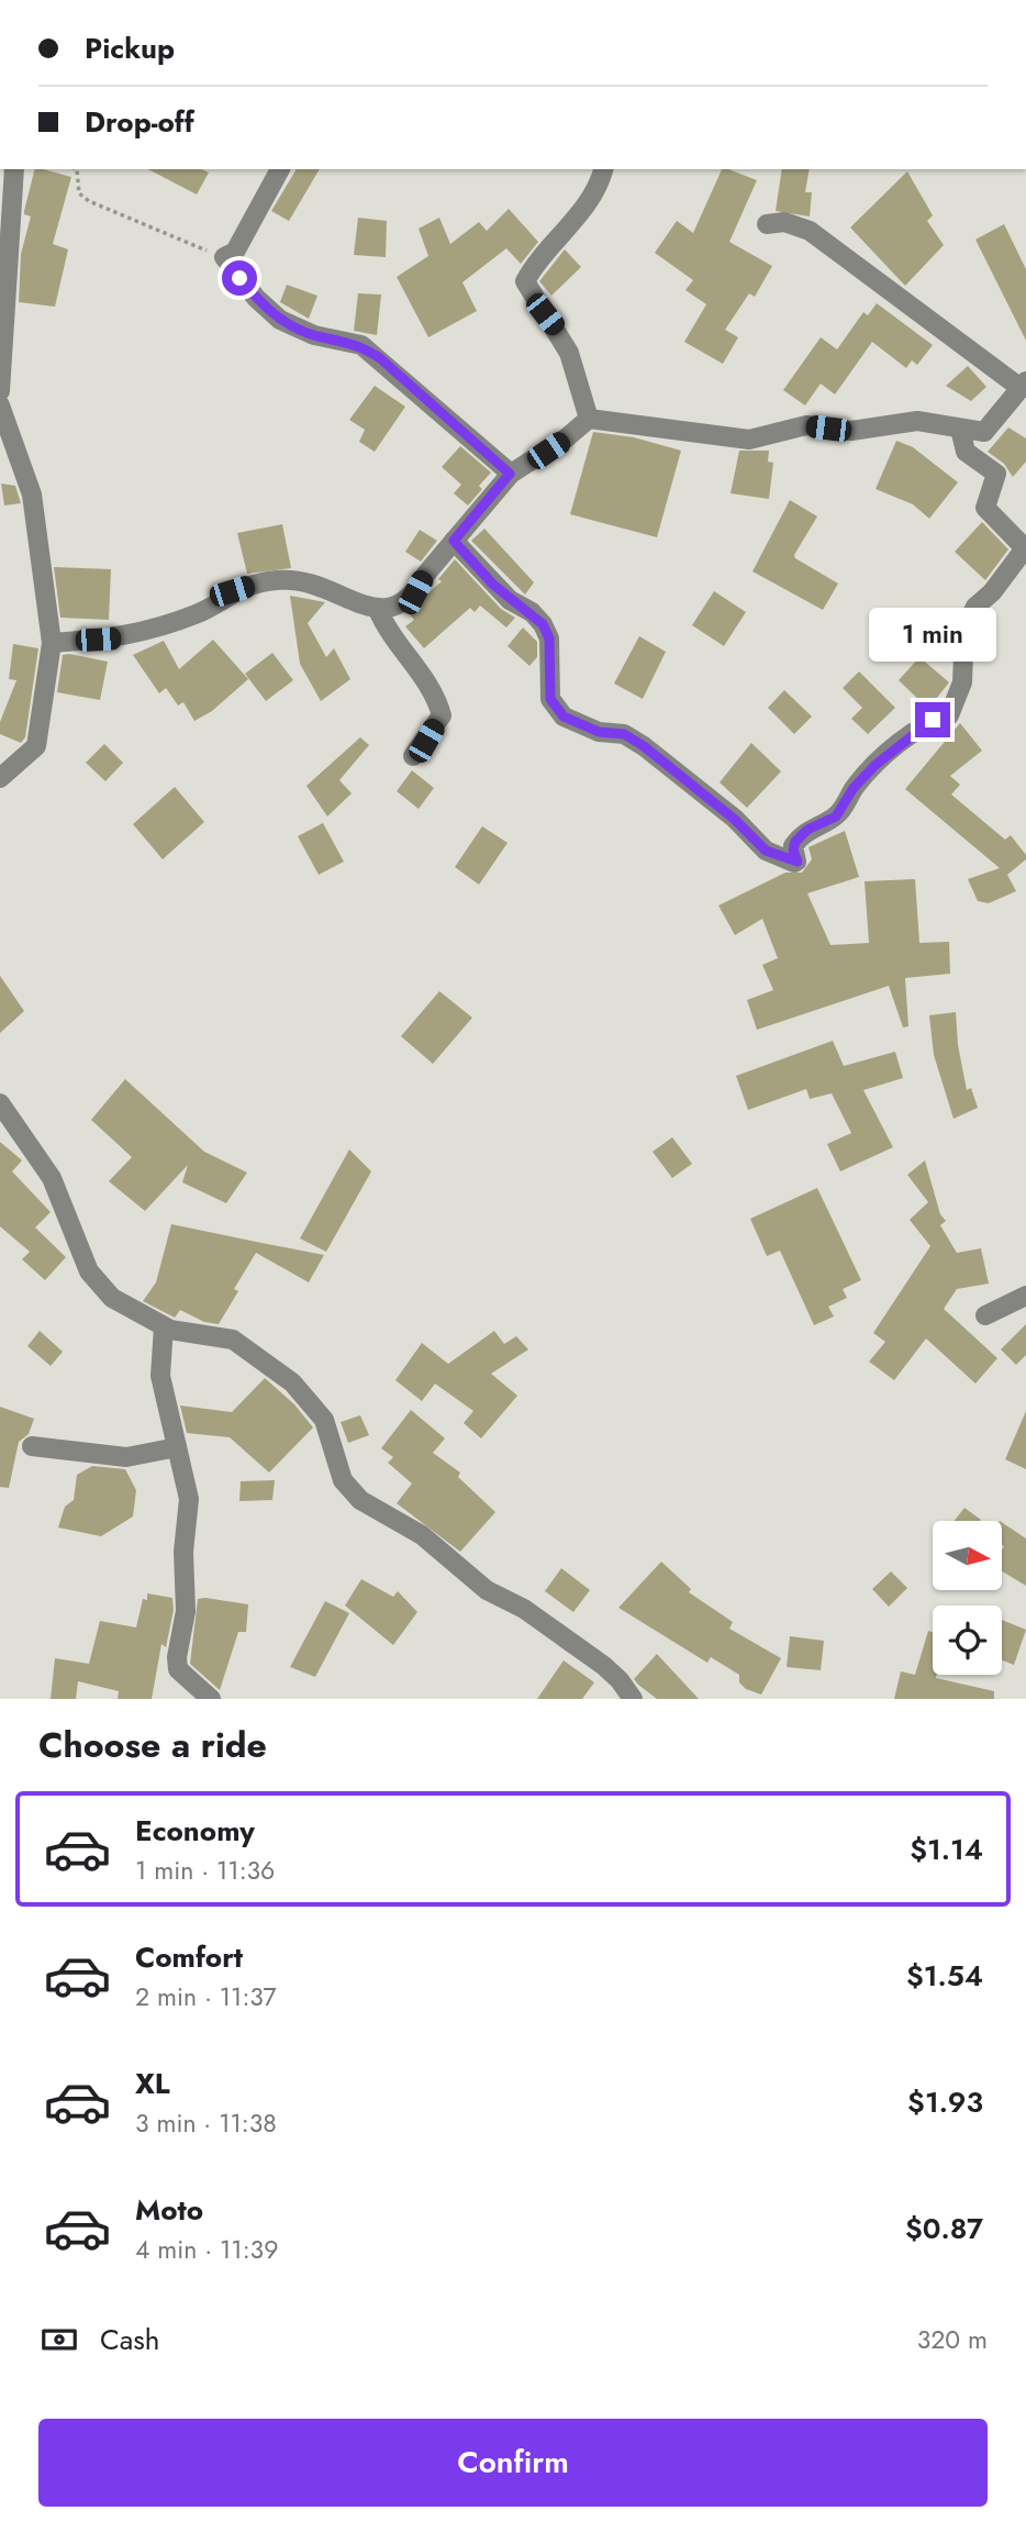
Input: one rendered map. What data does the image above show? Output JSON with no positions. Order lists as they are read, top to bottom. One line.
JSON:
{"north":"right","page":{"banner":["Pickup","Drop-off"],"bubble":"1 min","heading":"Choose a ride","list":[{"name":"Economy","note":"1 min · 11:36","value":"$1.14"},{"name":"Comfort","note":"2 min · 11:37","value":"$1.54"},{"name":"XL","note":"3 min · 11:38","value":"$1.93"},{"name":"Moto","note":"4 min · 11:39","value":"$0.87"}],"pay":["Cash","320 m"],"buttons":"Confirm"}}
